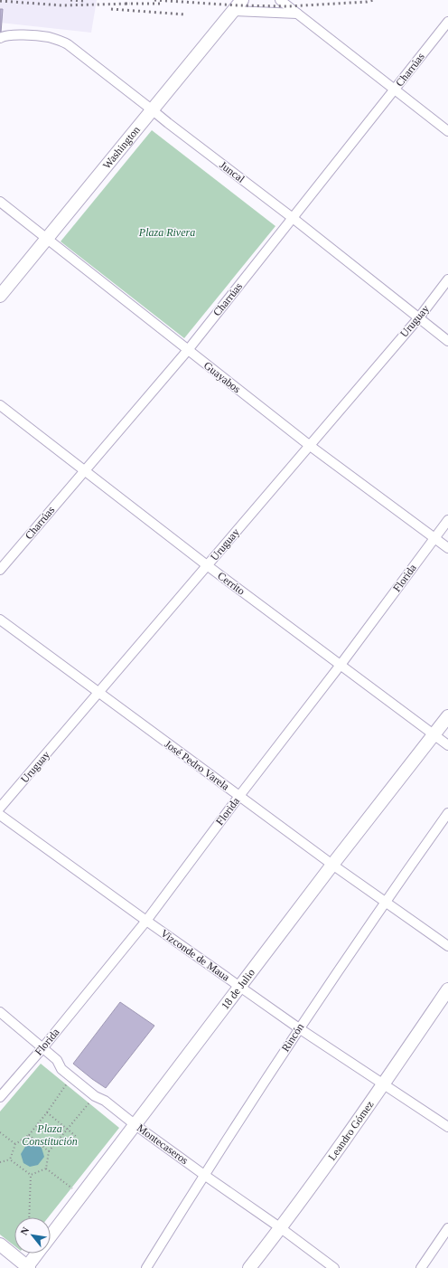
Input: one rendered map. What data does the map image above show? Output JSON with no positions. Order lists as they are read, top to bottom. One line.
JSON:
{"streets":{"street":["Charrúas","Washington","Juncal","Uruguay","Guayabos","Florida","Cerrito","José Pedro Varela","Vizconde de Maua","18 de Julio","Rincón","Leandro Gómez","Montecaseros"]},"crossings":[["Charrúas","Juncal"],["Charrúas","Guayabos"],["Charrúas","Cerrito"],["Washington","Juncal"],["Washington","Guayabos"],["Juncal","Uruguay"],["Uruguay","Guayabos"],["Uruguay","Cerrito"],["Uruguay","José Pedro Varela"],["Guayabos","Florida"],["Florida","Cerrito"],["Florida","José Pedro Varela"],["Florida","Vizconde de Maua"],["Florida","Montecaseros"],["Cerrito","18 de Julio"],["José Pedro Varela","18 de Julio"],["José Pedro Varela","Rincón"],["Vizconde de Maua","18 de Julio"],["Vizconde de Maua","Rincón"],["Vizconde de Maua","Leandro Gómez"],["18 de Julio","Montecaseros"],["Rincón","Montecaseros"],["Leandro Gómez","Montecaseros"]],"parks":["Plaza Rivera","Plaza Constitución"],"north":"top left"}
